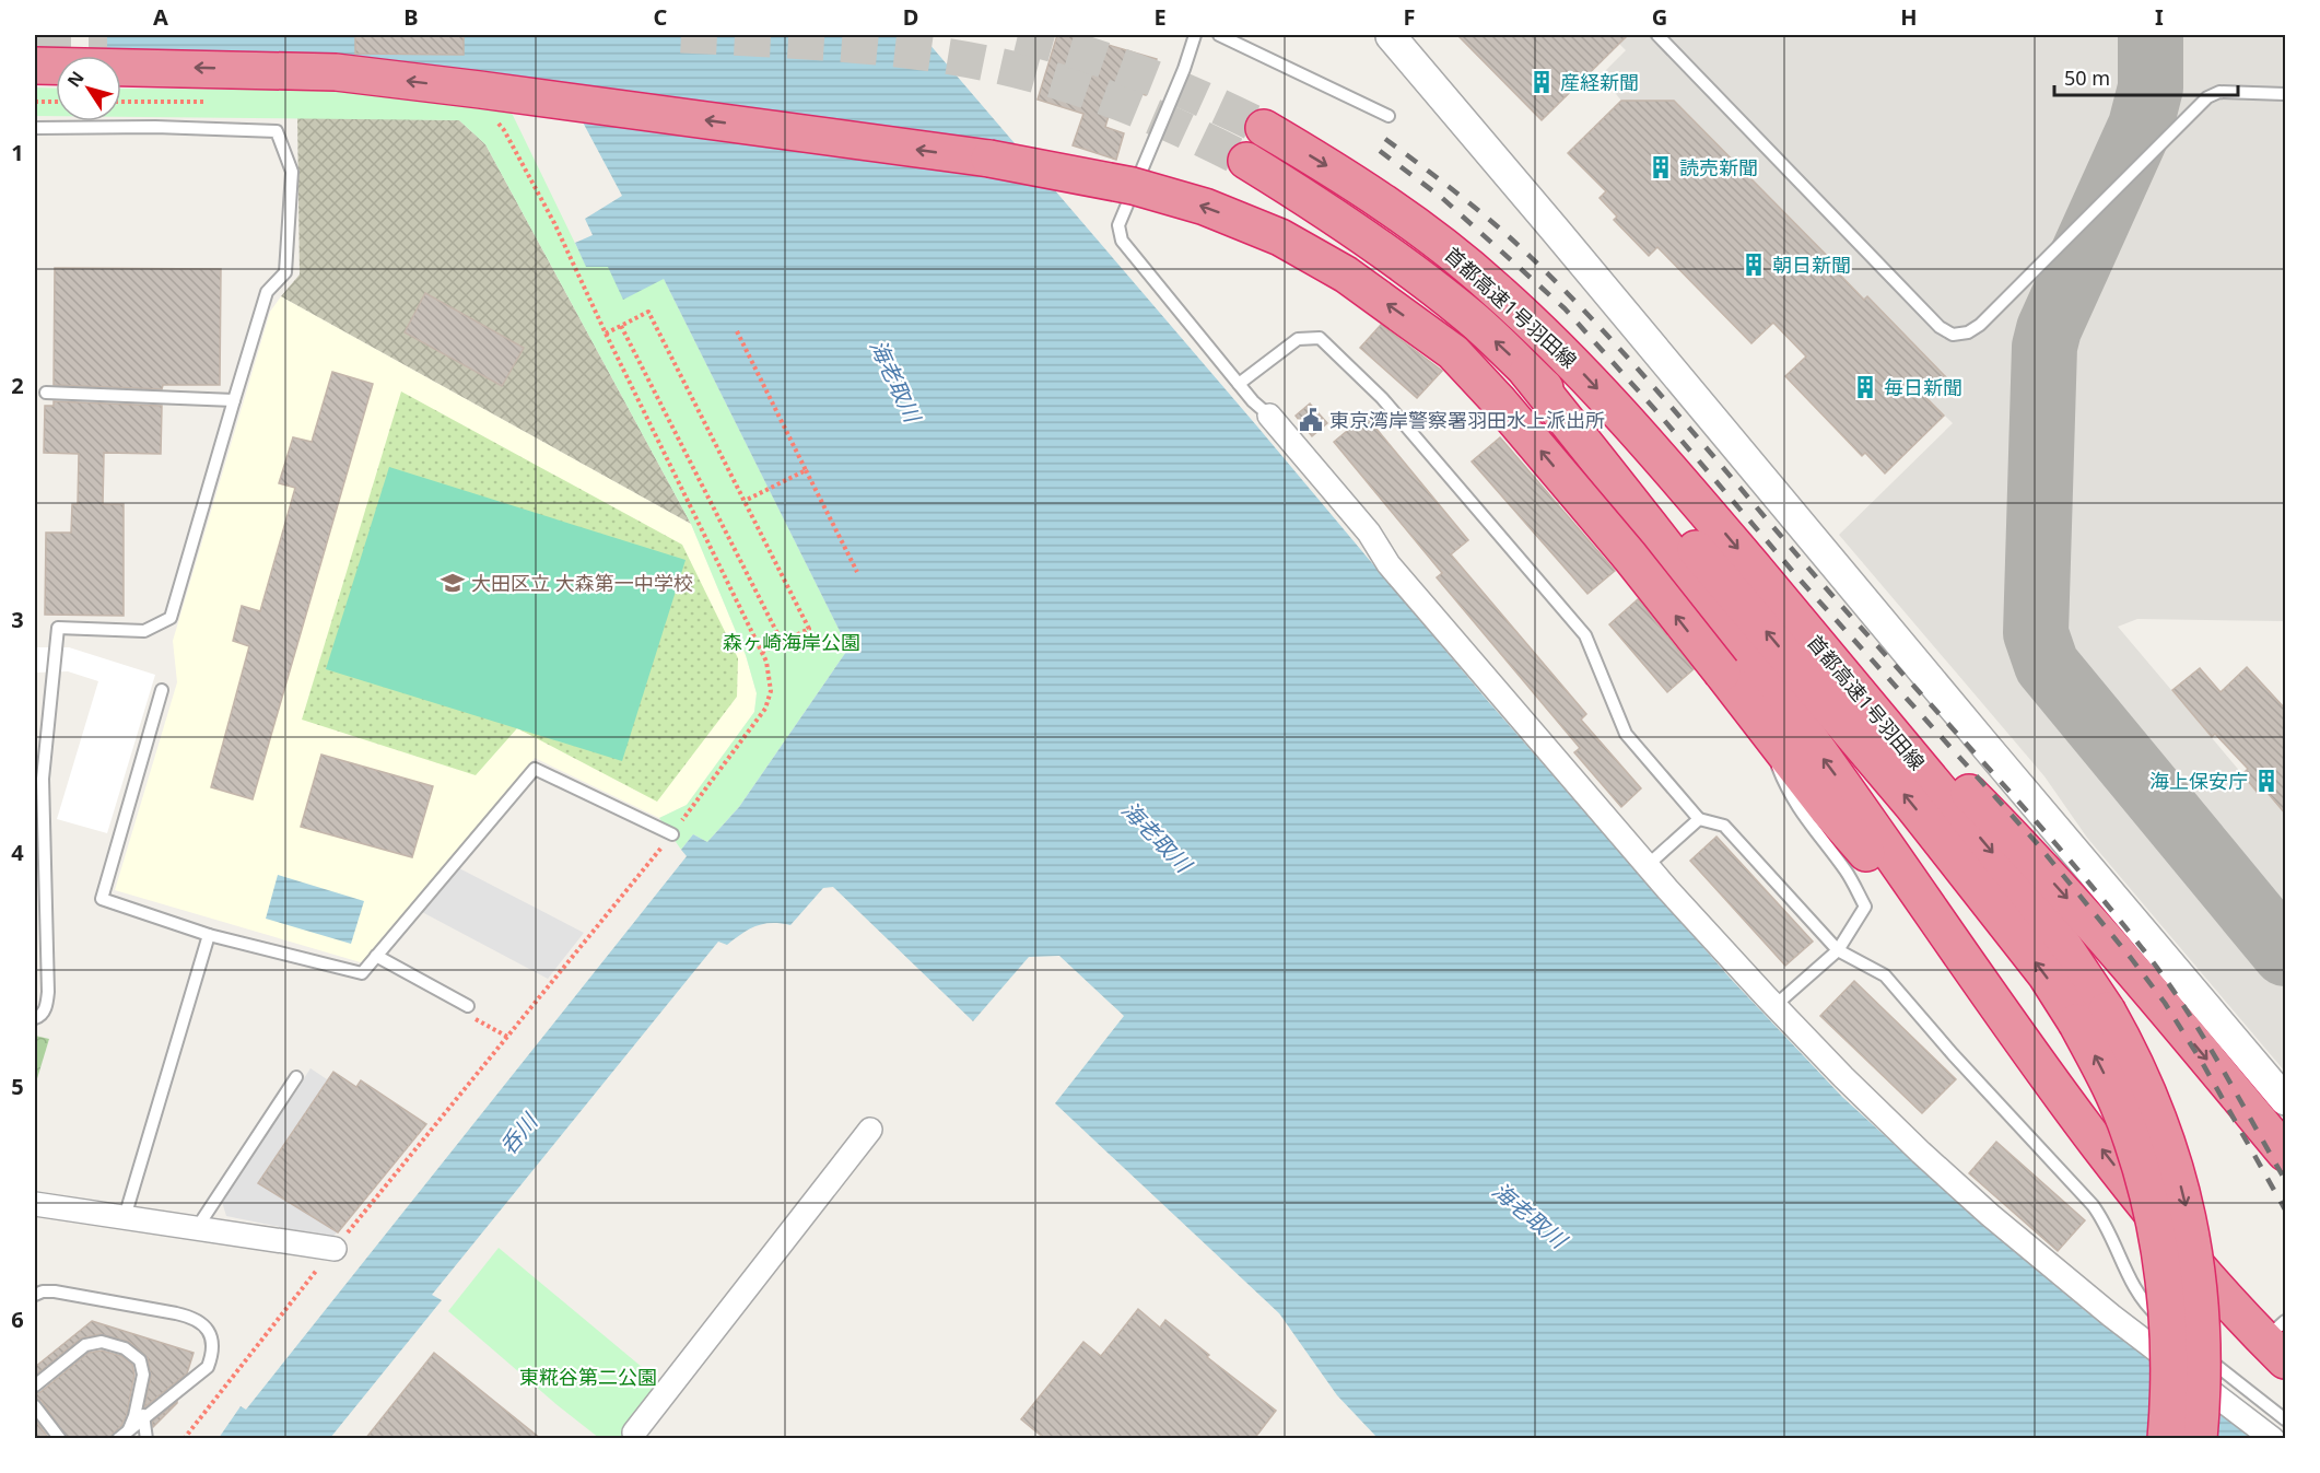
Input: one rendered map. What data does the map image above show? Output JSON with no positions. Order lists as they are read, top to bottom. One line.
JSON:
{"streets":{"highway":["首都高速1号羽田線"]},"water":["海老取川","呑川"],"parks":["森ヶ崎海岸公園","東糀谷第二公園"],"places":{"building":["産経新聞","読売新聞","朝日新聞","毎日新聞","海上保安庁"],"public building":["東京湾岸警察署羽田水上派出所"],"school or university":["大田区立 大森第一中学校"]},"scale_bar":"50 m","north":"top left","grid":{"columns":["A","B","C","D","E","F","G","H","I"],"rows":["1","2","3","4","5","6"]}}
